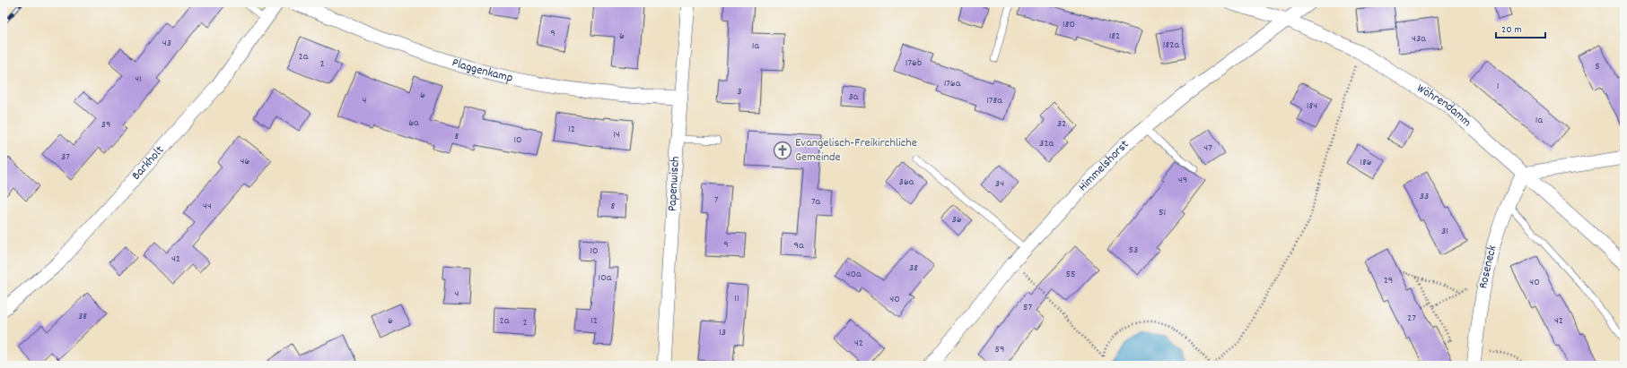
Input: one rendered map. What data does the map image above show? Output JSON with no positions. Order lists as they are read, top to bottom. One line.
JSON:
{"streets":{"street":["Plaggenkamp","Wöhrendamm","Barkholt","Himmelshorst","Papenwisch","Roseneck"]},"crossings":[["Plaggenkamp","Papenwisch"],["Wöhrendamm","Himmelshorst"],["Wöhrendamm","Roseneck"]],"places":{"church":["Evangelisch-Freikirchliche Gemeinde"]},"house_numbers":["180","9","6","182","43a","43","182a","1a","2a","176b","2","5","41","176a","1","3","6","3a","4","178a","184","1a","6a","32","39","12","14","8","10","32a","47","37","46","186","49","36a","34","33","7","7a","44","8","51","36","31","9","9a","53","10","42","38","40a","55","10a","29","40","4","11","40","57","38","27","6","2a","12","42","2","13","42","59"],"scale_bar":"20 m"}
